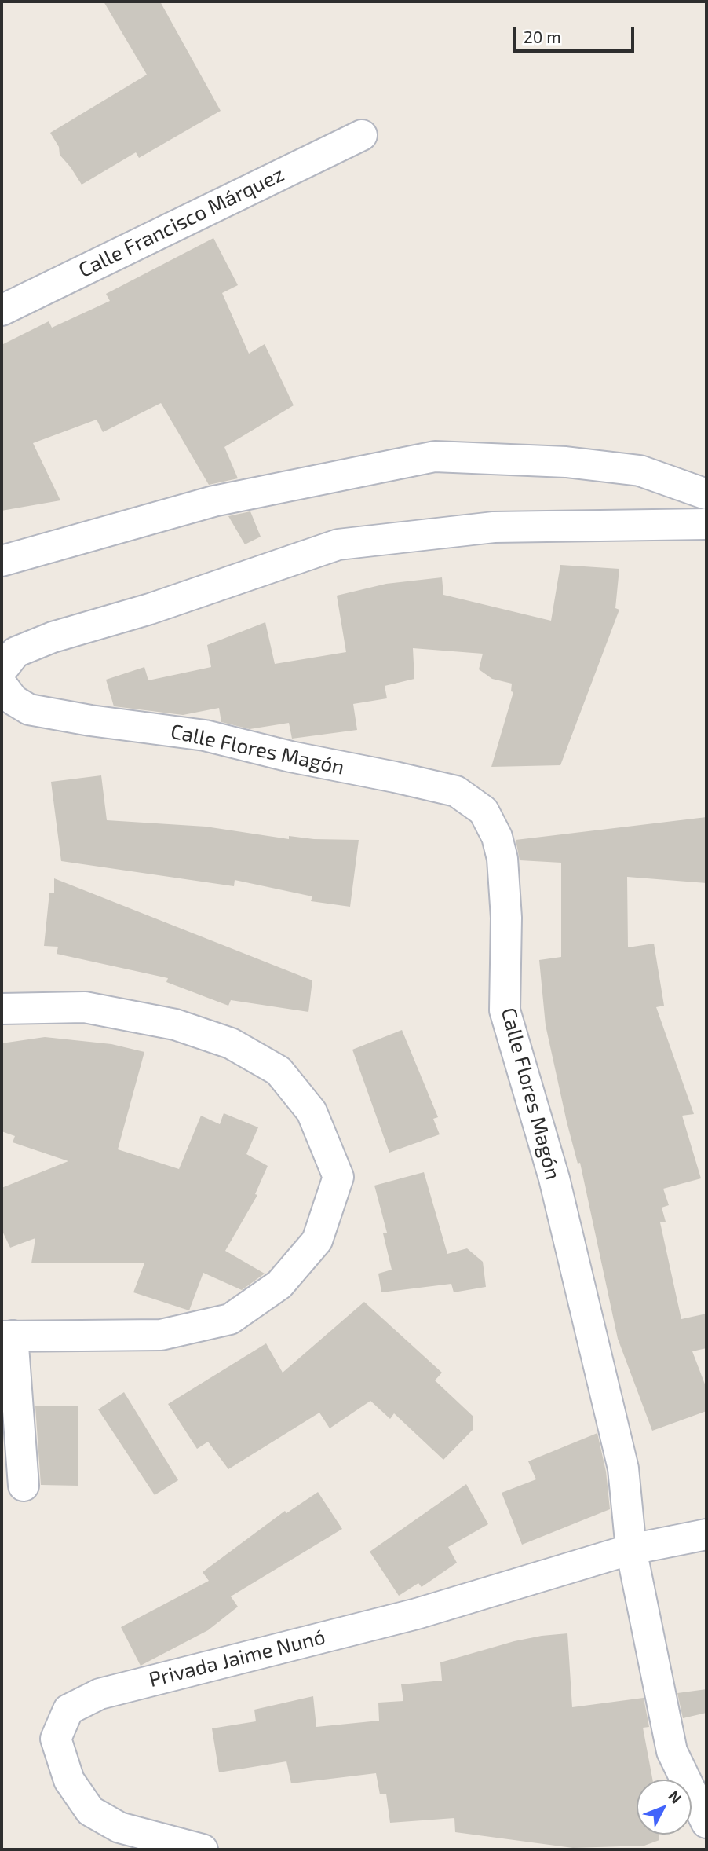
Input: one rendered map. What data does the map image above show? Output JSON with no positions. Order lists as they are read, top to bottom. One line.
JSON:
{"streets":{"street":["Calle Francisco Márquez","Calle Flores Magón","Privada Jaime Nunó"]},"crossings":[["Calle Flores Magón","Privada Jaime Nunó"]],"scale_bar":"20 m","north":"top right"}
